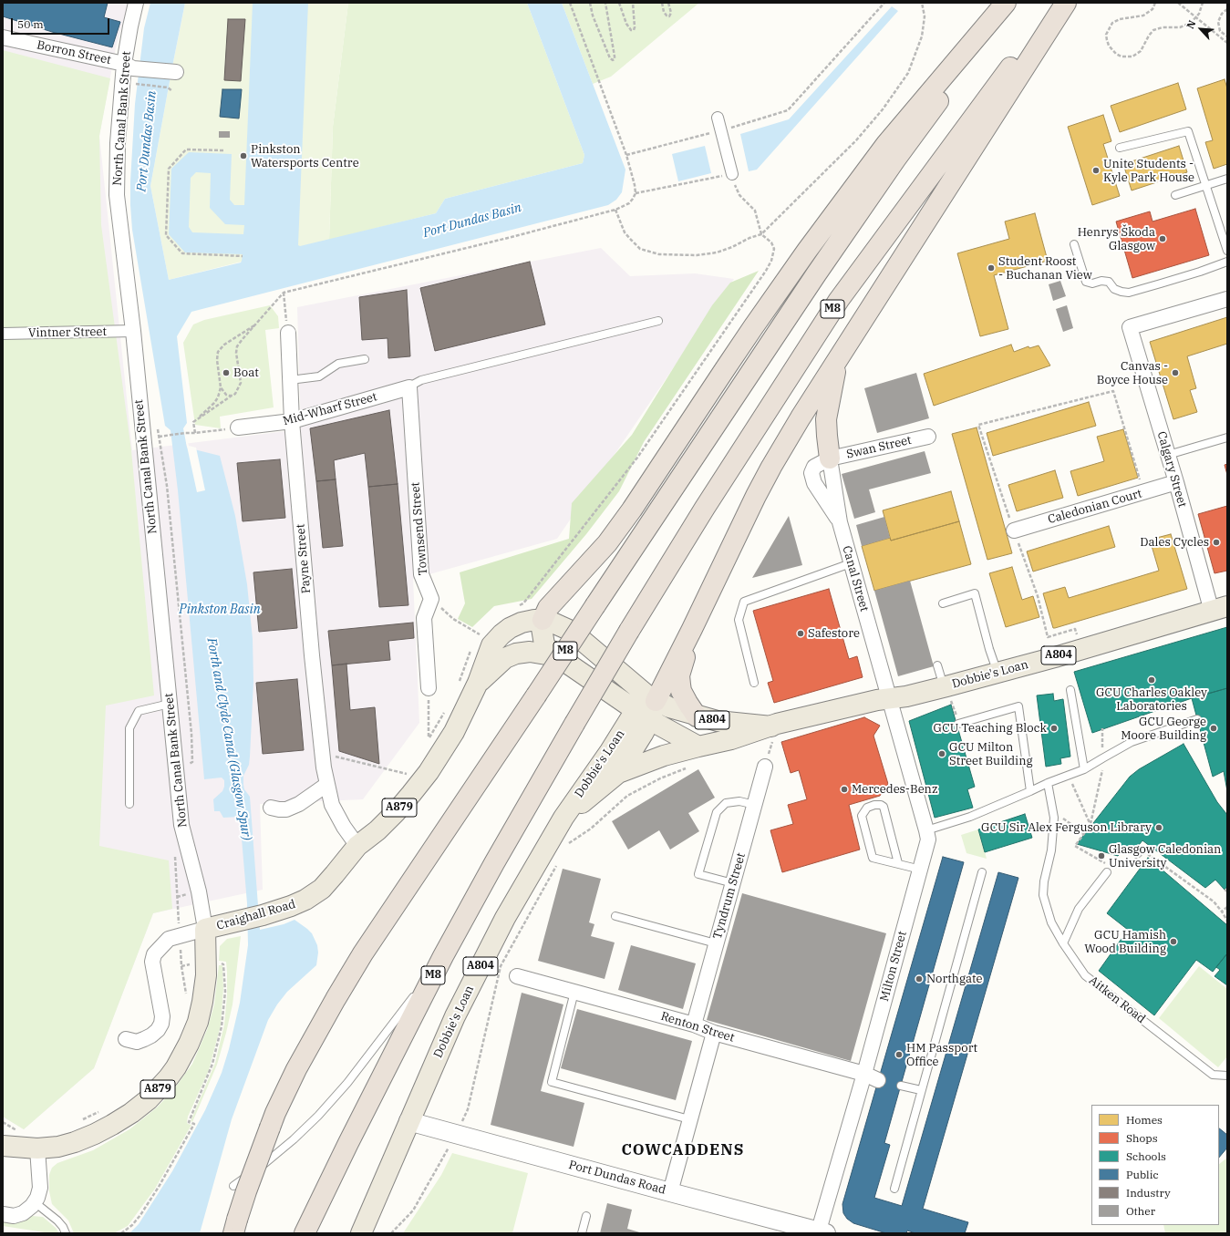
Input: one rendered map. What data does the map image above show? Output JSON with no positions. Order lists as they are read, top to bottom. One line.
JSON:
{"streets":{"highway":["M8"],"main road":["A804","Dobbie's Loan","A879","Craighall Road"],"street":["Borron Street","North Canal Bank Street","Vintner Street","Mid-Wharf Street","Swan Street","Calgary Street","Caledonian Court","Townsend Street","Payne Street","Canal Street","Tyndrum Street","Milton Street","Renton Street","Port Dundas Road"],"lane":["Aitken Road"]},"crossings":[["Borron Street","North Canal Bank Street"],["North Canal Bank Street","Vintner Street"],["North Canal Bank Street","Craighall Road"],["Mid-Wharf Street","Townsend Street"],["Mid-Wharf Street","Payne Street"],["Swan Street","Canal Street"],["Calgary Street","Caledonian Court"],["Calgary Street","Dobbie's Loan"],["Payne Street","Craighall Road"],["Canal Street","Dobbie's Loan"],["Canal Street","Milton Street"],["Dobbie's Loan","A879"],["Dobbie's Loan","Craighall Road"],["Dobbie's Loan","Milton Street"],["Dobbie's Loan","Port Dundas Road"],["A879","Craighall Road"],["Tyndrum Street","Renton Street"],["Milton Street","Renton Street"],["Milton Street","Port Dundas Road"]],"districts":["COWCADDENS"],"water":["Port Dundas Basin","Pinkston Basin","Forth and Clyde Canal (Glasgow Spur)"],"places":["Pinkston Watersports Centre","Unite Students - Kyle Park House","Henrys Škoda Glasgow","Student Roost - Buchanan View","Boat","Canvas - Boyce House","Dales Cycles","Safestore","GCU Charles Oakley Laboratories","GCU Teaching Block","GCU George Moore Building","GCU Milton Street Building","Mercedes-Benz","GCU Sir Alex Ferguson Library","Glasgow Caledonian University","GCU Hamish Wood Building","Northgate","HM Passport Office"],"legend":["Homes","Shops","Schools","Public","Industry","Other"],"scale_bar":"50 m","north":"top left"}
